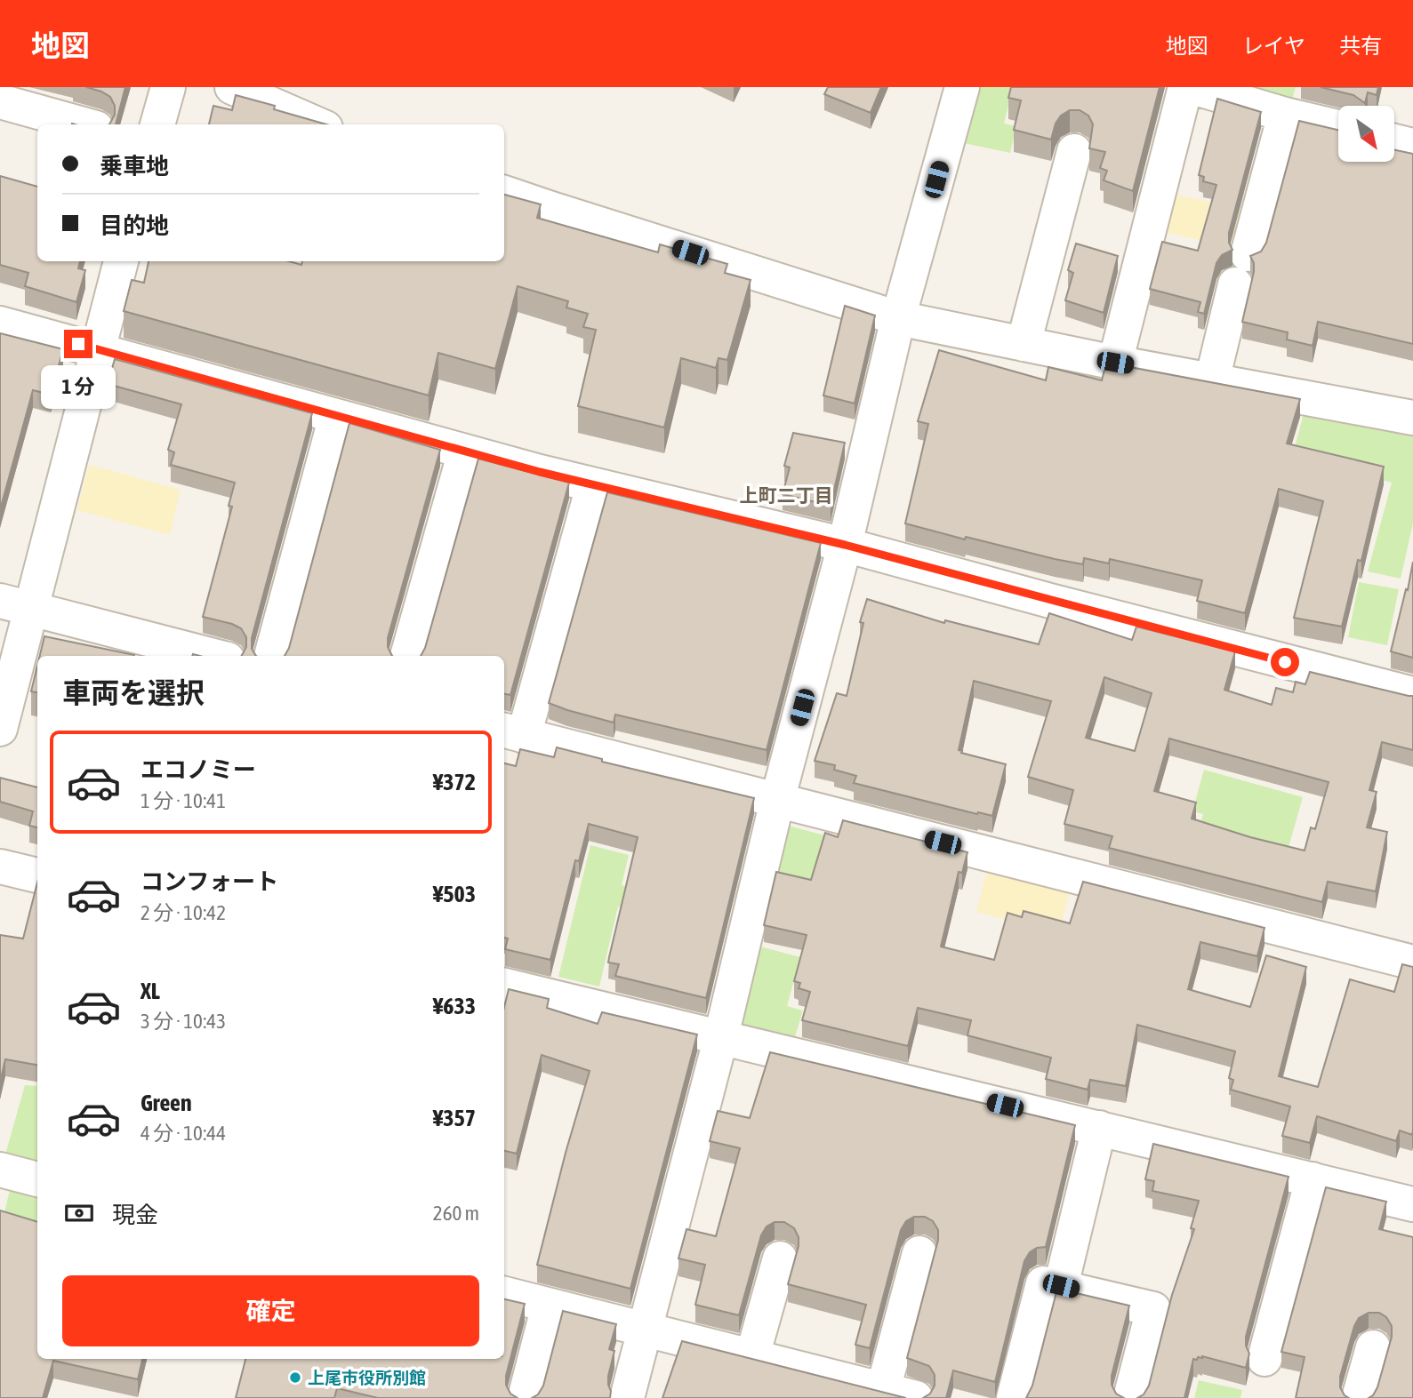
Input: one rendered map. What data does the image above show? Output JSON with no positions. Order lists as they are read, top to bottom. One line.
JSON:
{"districts":["上町二丁目"],"places":["上尾市役所別館"],"north":"bottom right","page":{"header":"地図","nav":["地図","レイヤ","共有"],"banner":["乗車地","目的地"],"bubble":"1 分","heading":"車両を選択","list":[{"name":"エコノミー","note":"1 分 · 10:41","value":"¥372"},{"name":"コンフォート","note":"2 分 · 10:42","value":"¥503"},{"name":"XL","note":"3 分 · 10:43","value":"¥633"},{"name":"Green","note":"4 分 · 10:44","value":"¥357"}],"pay":["現金","260 m"],"buttons":"確定"}}
